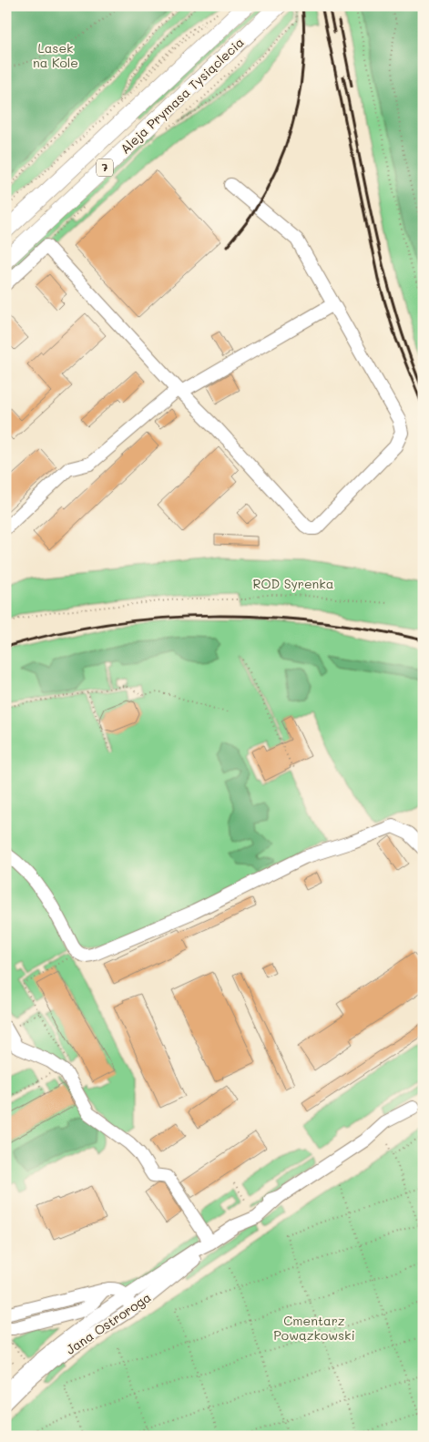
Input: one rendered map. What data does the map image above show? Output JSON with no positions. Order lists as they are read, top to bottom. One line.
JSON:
{"streets":{"main road":["Aleja Prymasa Tysiąclecia","7"],"street":["Jana Ostroroga"]},"parks":["Lasek na Kole","ROD Syrenka","Cmentarz Powązkowski"]}
